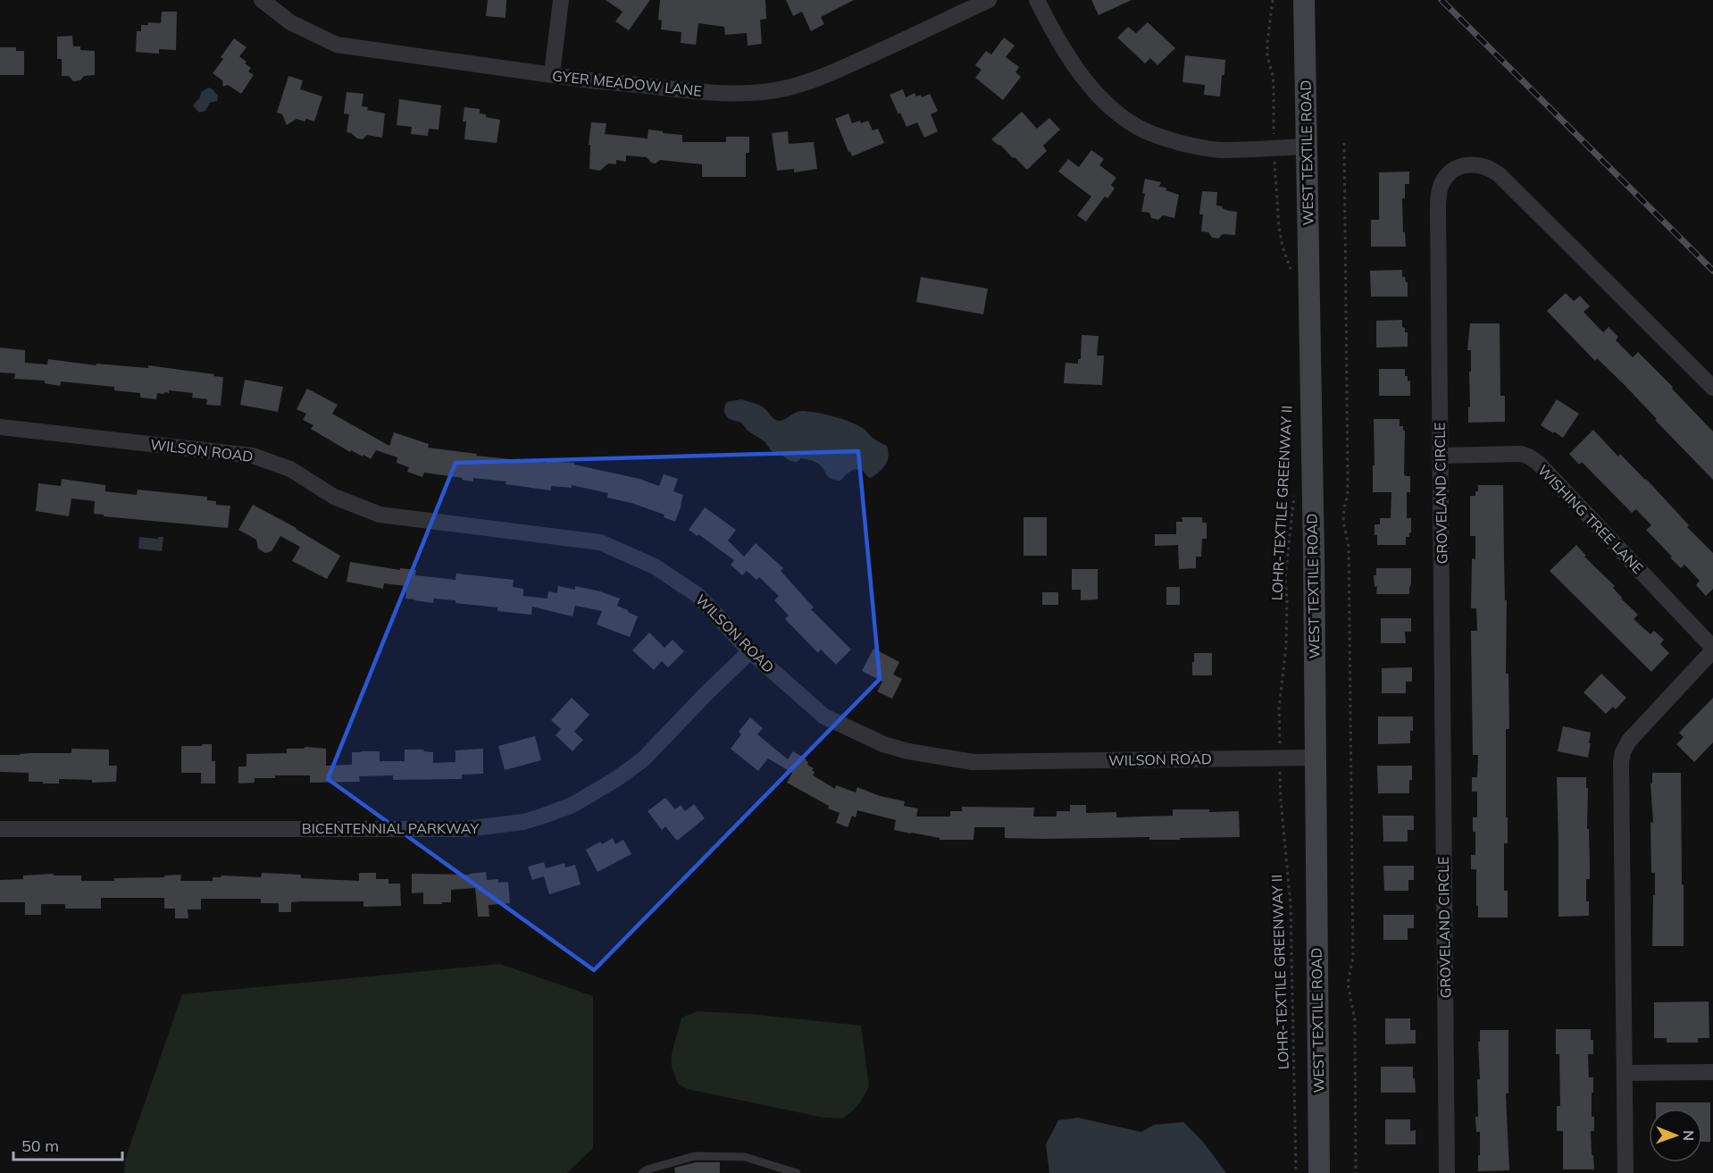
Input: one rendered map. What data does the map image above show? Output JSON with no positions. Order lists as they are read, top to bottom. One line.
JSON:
{"streets":{"main road":["WEST TEXTILE ROAD"],"street":["GYER MEADOW LANE","WILSON ROAD","GROVELAND CIRCLE","WISHING TREE LANE","BICENTENNIAL PARKWAY"],"path":["LOHR-TEXTILE GREENWAY II"]},"crossings":[["WEST TEXTILE ROAD","WILSON ROAD"],["WILSON ROAD","BICENTENNIAL PARKWAY"],["GROVELAND CIRCLE","WISHING TREE LANE"]],"scale_bar":"50 m","north":"right"}
